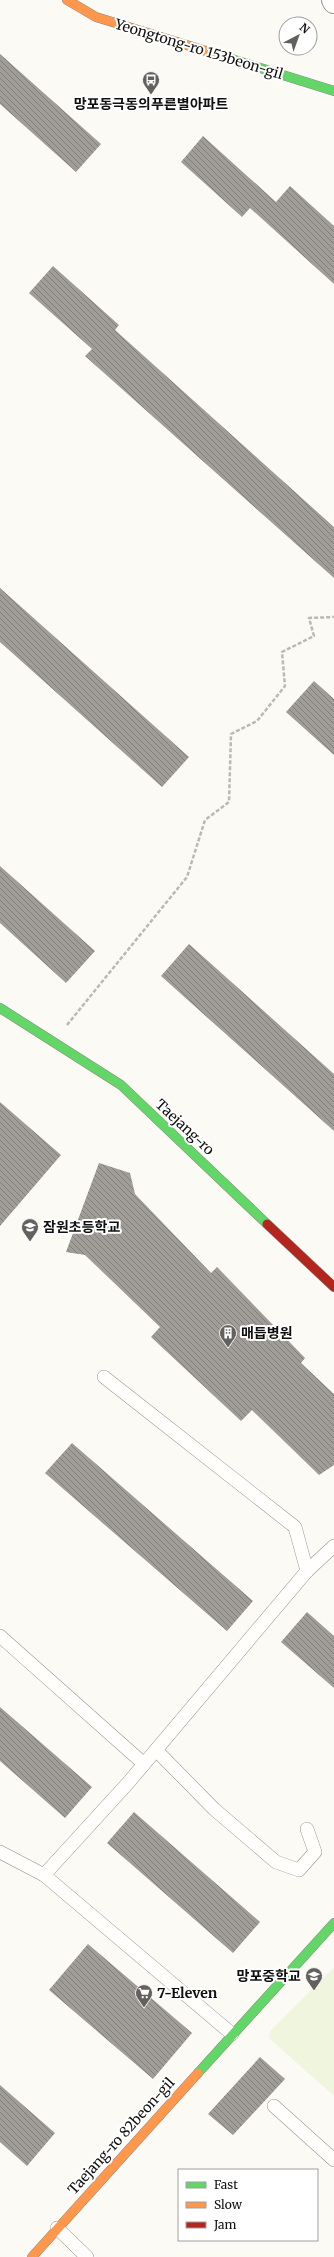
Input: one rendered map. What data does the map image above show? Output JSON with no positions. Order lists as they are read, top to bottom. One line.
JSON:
{"streets":{"street":["Yeongtong-ro 153beon-gil","Taejang-ro","Taejang-ro 82beon-gil"]},"places":{"bus stop":["망포동극동의푸른별아파트"],"school or university":["잠원초등학교","망포중학교"],"building":["매듭병원"],"supermarket":["7-Eleven"]},"legend":["Fast","Slow","Jam"],"north":"top right"}
